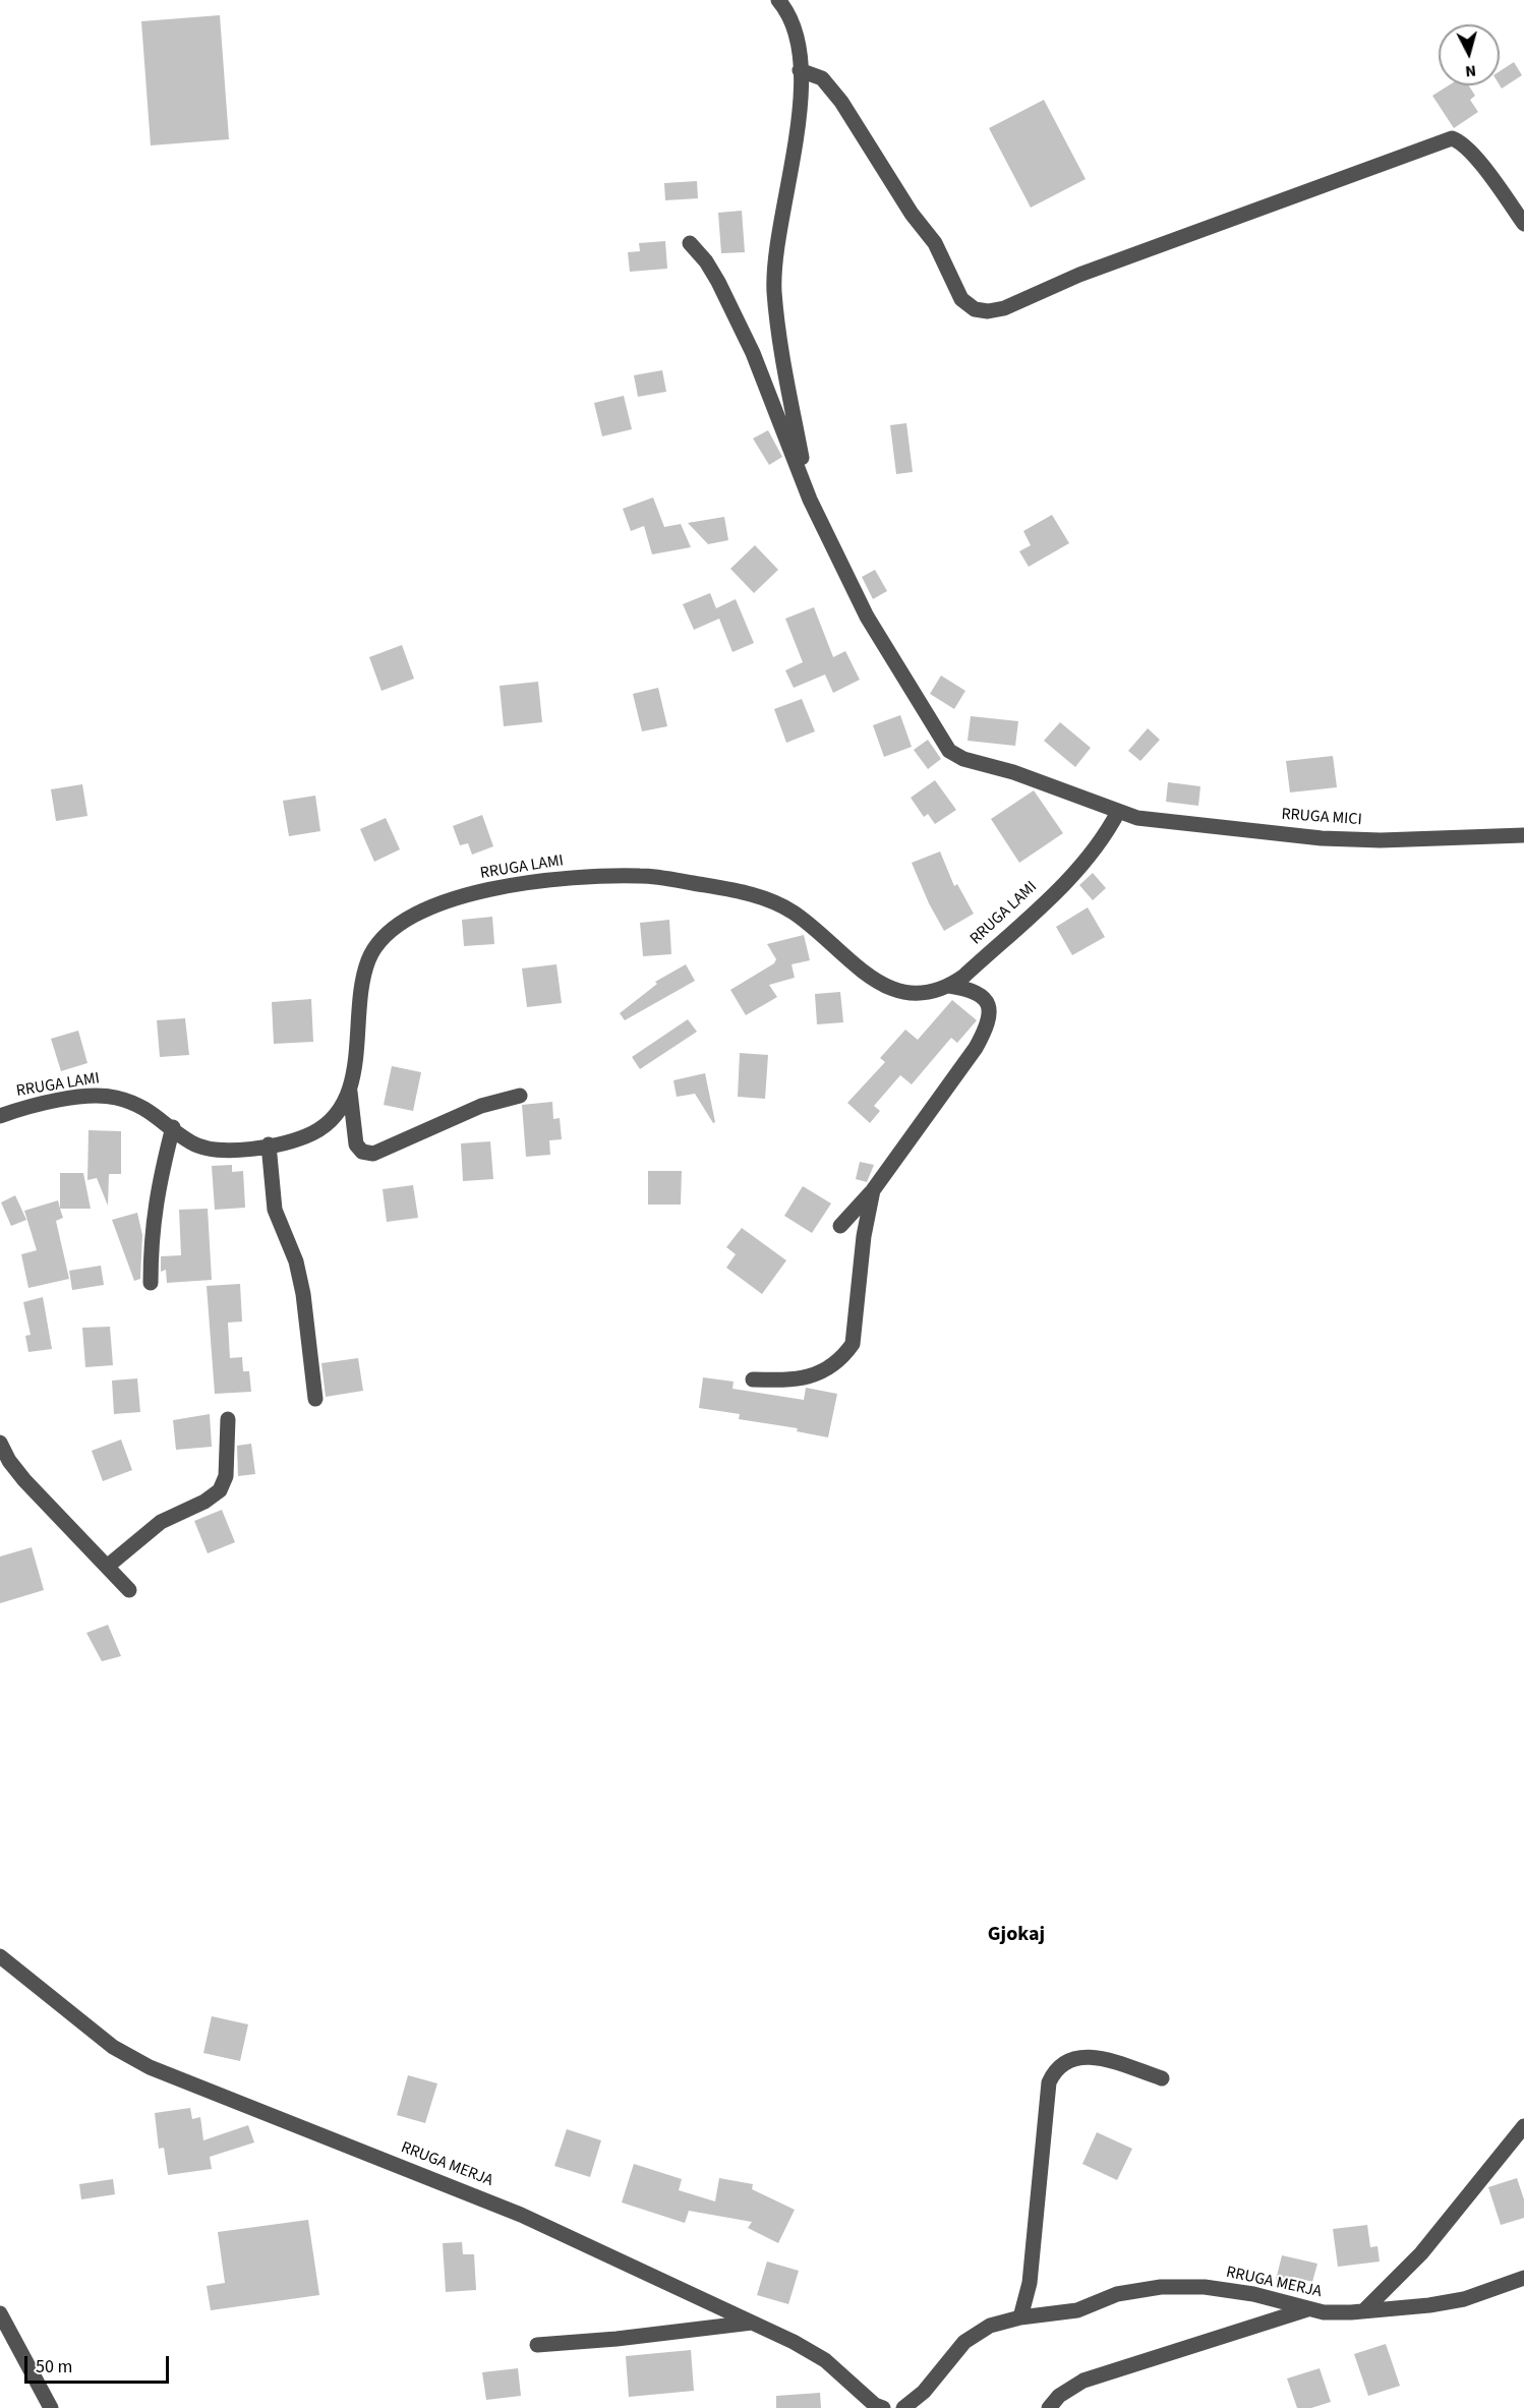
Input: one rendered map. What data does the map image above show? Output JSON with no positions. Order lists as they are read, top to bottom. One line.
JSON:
{"streets":{"street":["RRUGA MICI","RRUGA LAMI","RRUGA MERJA"]},"crossings":[["RRUGA MICI","RRUGA LAMI"]],"districts":["Gjokaj"],"scale_bar":"50 m","north":"bottom"}
